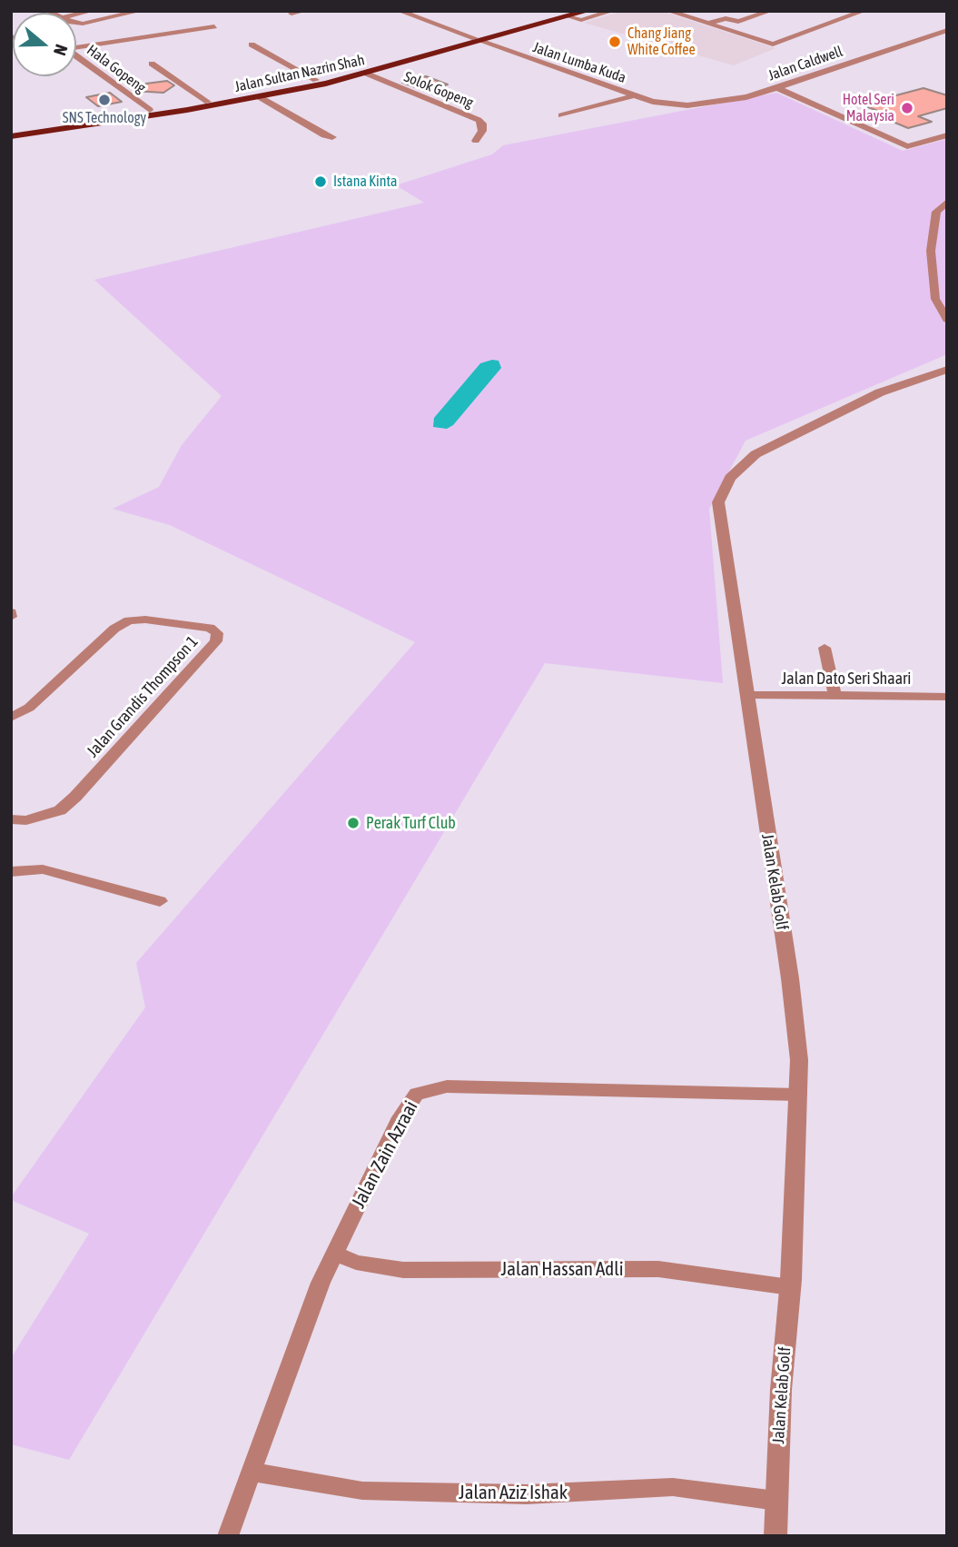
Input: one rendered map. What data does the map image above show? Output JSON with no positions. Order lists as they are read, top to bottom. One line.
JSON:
{"streets":{"highway":["Jalan Sultan Nazrin Shah"],"street":["Jalan Lumba Kuda","Jalan Caldwell","Hala Gopeng","Solok Gopeng","Jalan Dato Seri Shaari","Jalan Grandis Thompson 1","Jalan Kelab Golf","Jalan Zain Azraai","Jalan Hassan Adli","Jalan Aziz Ishak"]},"crossings":[["Jalan Lumba Kuda","Jalan Caldwell"],["Jalan Lumba Kuda","Jalan Sultan Nazrin Shah"],["Hala Gopeng","Jalan Sultan Nazrin Shah"],["Jalan Sultan Nazrin Shah","Solok Gopeng"],["Jalan Dato Seri Shaari","Jalan Kelab Golf"],["Jalan Kelab Golf","Jalan Zain Azraai"],["Jalan Kelab Golf","Jalan Hassan Adli"],["Jalan Kelab Golf","Jalan Aziz Ishak"],["Jalan Zain Azraai","Jalan Hassan Adli"],["Jalan Zain Azraai","Jalan Aziz Ishak"]],"places":["Chang Jiang White Coffee","SNS Technology","Hotel Seri Malaysia","Istana Kinta","Perak Turf Club"],"north":"right"}
